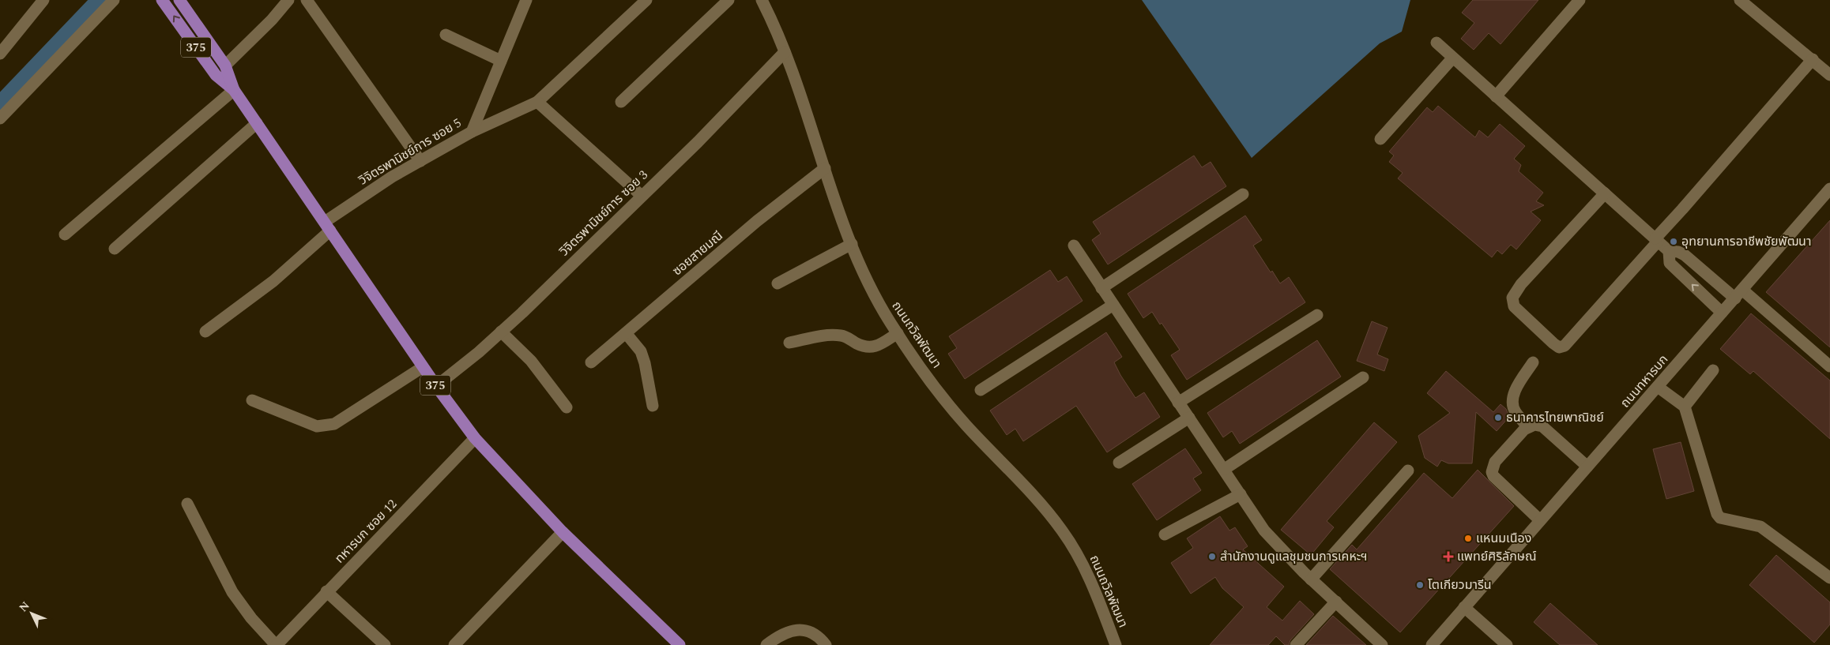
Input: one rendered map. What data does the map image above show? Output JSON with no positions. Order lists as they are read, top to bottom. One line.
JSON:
{"streets":{"main road":["375"],"street":["วิจิตรพานิชย์การ ซอย 5","วิจิตรพานิชย์การ ซอย 3","ซอยสายมณี","ถนนถวิลพัฒนา","ถนนทหารบก","ทหารบก ซอย 12"]},"crossings":[["375","วิจิตรพานิชย์การ ซอย 5"],["375","วิจิตรพานิชย์การ ซอย 3"],["375","ทหารบก ซอย 12"],["วิจิตรพานิชย์การ ซอย 3","ถนนถวิลพัฒนา"],["ซอยสายมณี","ถนนถวิลพัฒนา"]],"places":{"other":["อุทยานการอาชีพชัยพัฒนา","ธนาคารไทยพาณิชย์","แหนมเนือง","สำนักงานดูแลชุมชนการเคหะฯ","โตเกียวมารีน"],"health":["แพทย์ศิริลักษณ์"]},"north":"top left"}
